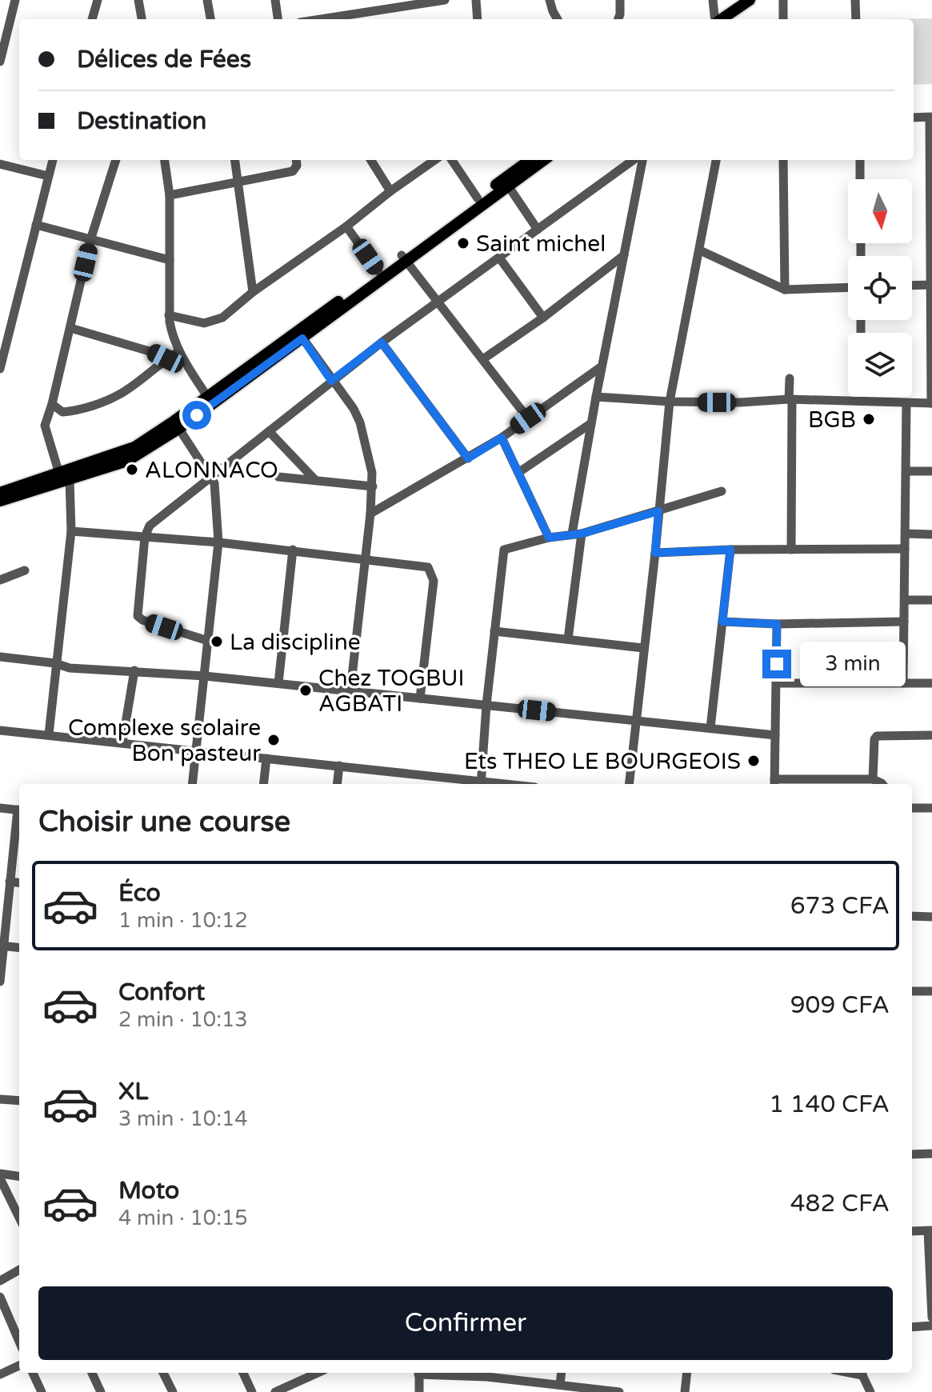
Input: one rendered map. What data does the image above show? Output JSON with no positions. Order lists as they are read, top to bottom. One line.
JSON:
{"places":["Saint michel","BGB","ALONNACO","La discipline","Chez TOGBUI AGBATI","Complexe scolaire Bon pasteur","Ets THEO LE BOURGEOIS"],"north":"bottom","page":{"banner":["Délices de Fées","Destination"],"bubble":"3 min","heading":"Choisir une course","list":[{"name":"Éco","note":"1 min · 10:12","value":"673 CFA"},{"name":"Confort","note":"2 min · 10:13","value":"909 CFA"},{"name":"XL","note":"3 min · 10:14","value":"1 140 CFA"},{"name":"Moto","note":"4 min · 10:15","value":"482 CFA"}],"buttons":"Confirmer"}}
